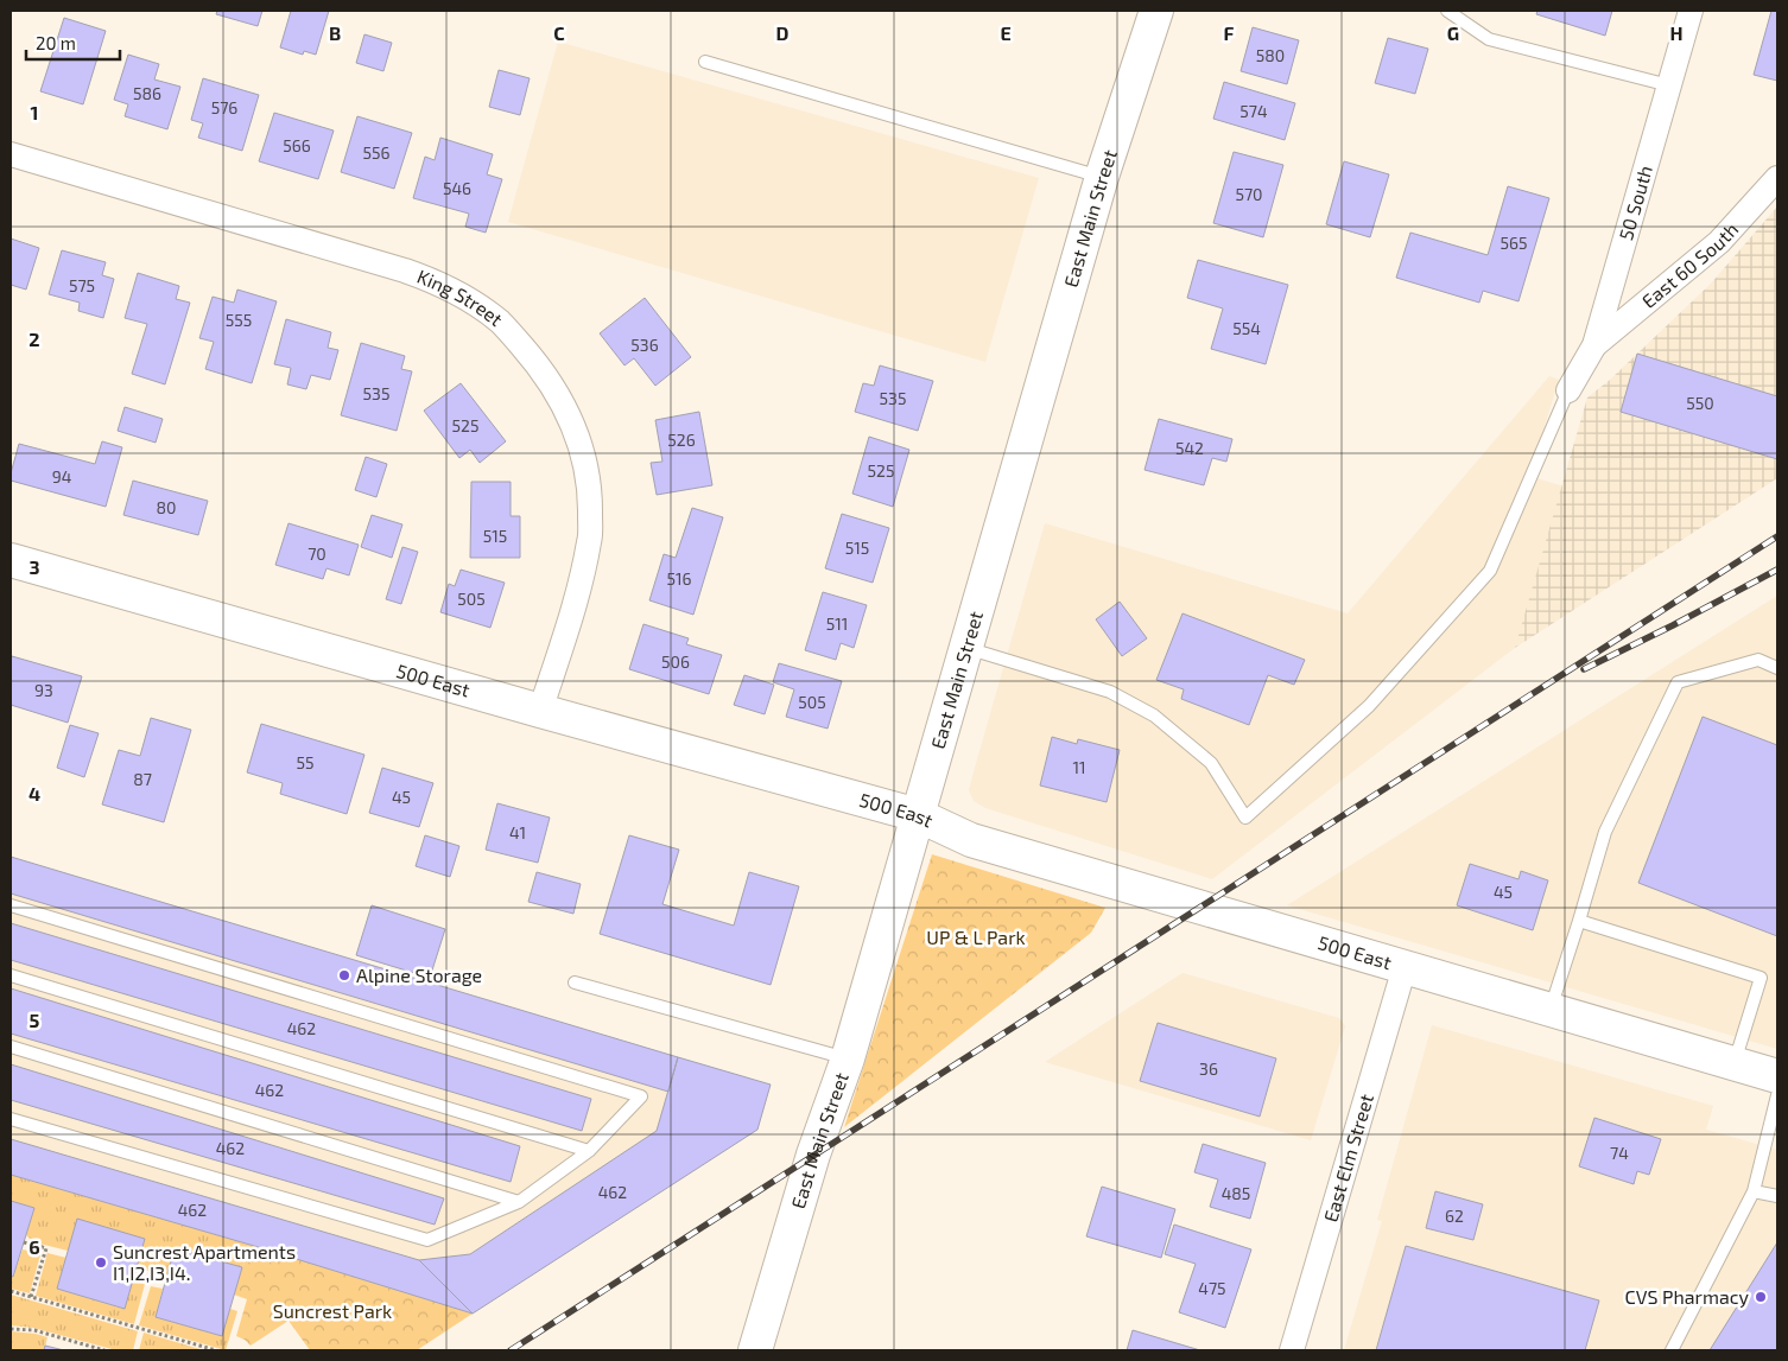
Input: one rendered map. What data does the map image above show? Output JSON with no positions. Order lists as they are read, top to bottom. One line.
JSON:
{"streets":{"street":["50 South","East Main Street","East 60 South","King Street","500 East","East Elm Street"]},"crossings":[["50 South","East 60 South"],["East Main Street","500 East"],["King Street","500 East"],["500 East","East Elm Street"]],"parks":["UP & L Park","Suncrest Park"],"places":["Alpine Storage","Suncrest Apartments I1,I2,I3,I4.","CVS Pharmacy"],"house_numbers":["580","586","576","574","566","556","546","570","565","575","555","554","536","535","535","550","525","526","542","525","94","80","515","515","70","516","505","511","506","93","505","55","11","87","45","41","45","462","36","462","462","74","462","485","462","62","475"],"scale_bar":"20 m","grid":{"columns":["B","C","D","E","F","G","H"],"rows":["1","2","3","4","5","6"]}}
